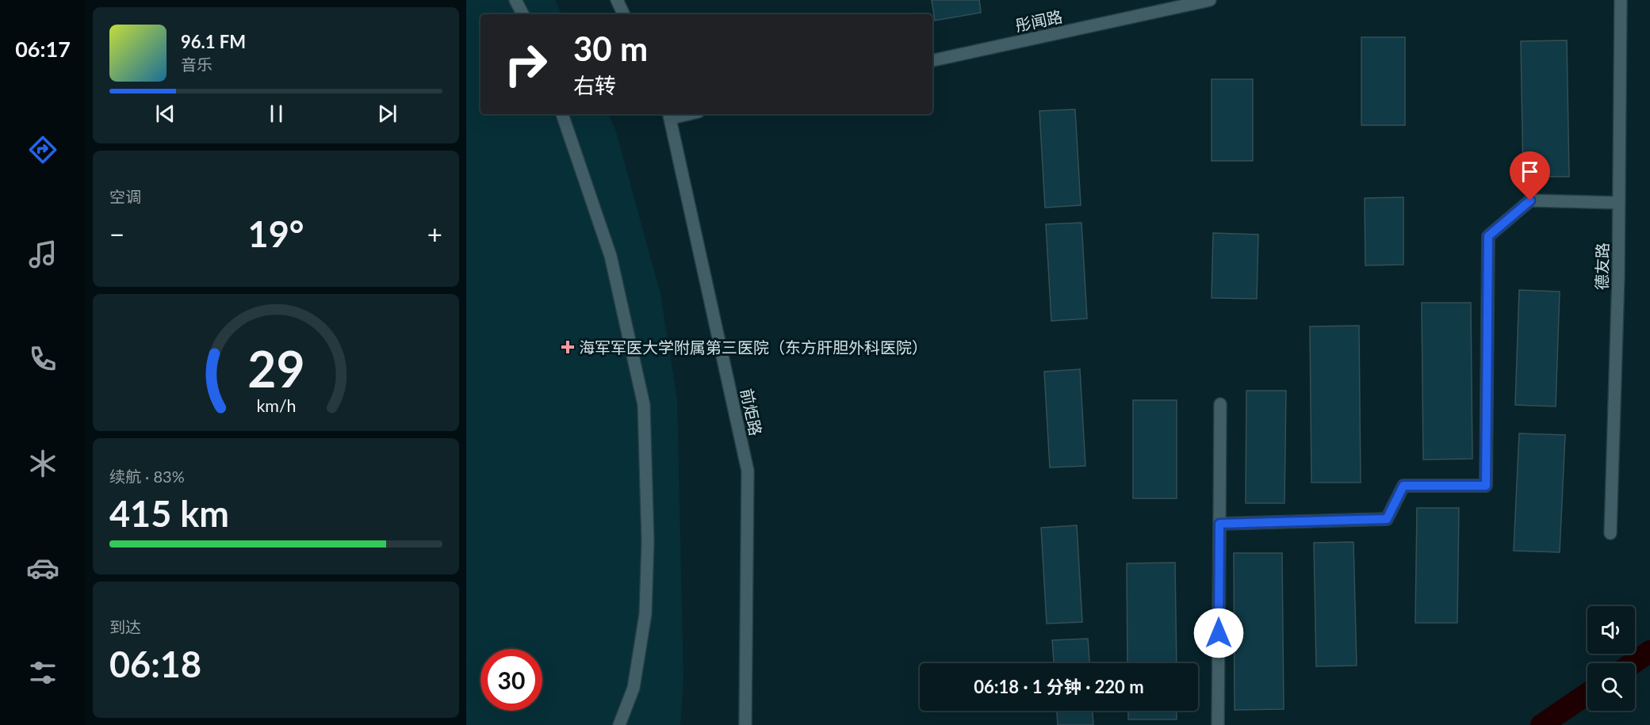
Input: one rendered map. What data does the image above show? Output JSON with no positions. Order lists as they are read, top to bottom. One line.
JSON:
{"streets":{"street":["彤闻路","德友路","前炬路"]},"places":{"health":["海军军医大学附属第三医院（东方肝胆外科医院）"]},"page":{"tabs":"06:17","turn":["30 m","右转"],"song":["96.1 FM","音乐"],"tile":["空调",["续航 · 83%","415 km"],["到达","06:18"]],"heat":["−","19°","+"],"limit":"30","trip":"06:18 · 1 分钟 · 220 m","gauge":["29","km/h"]}}
